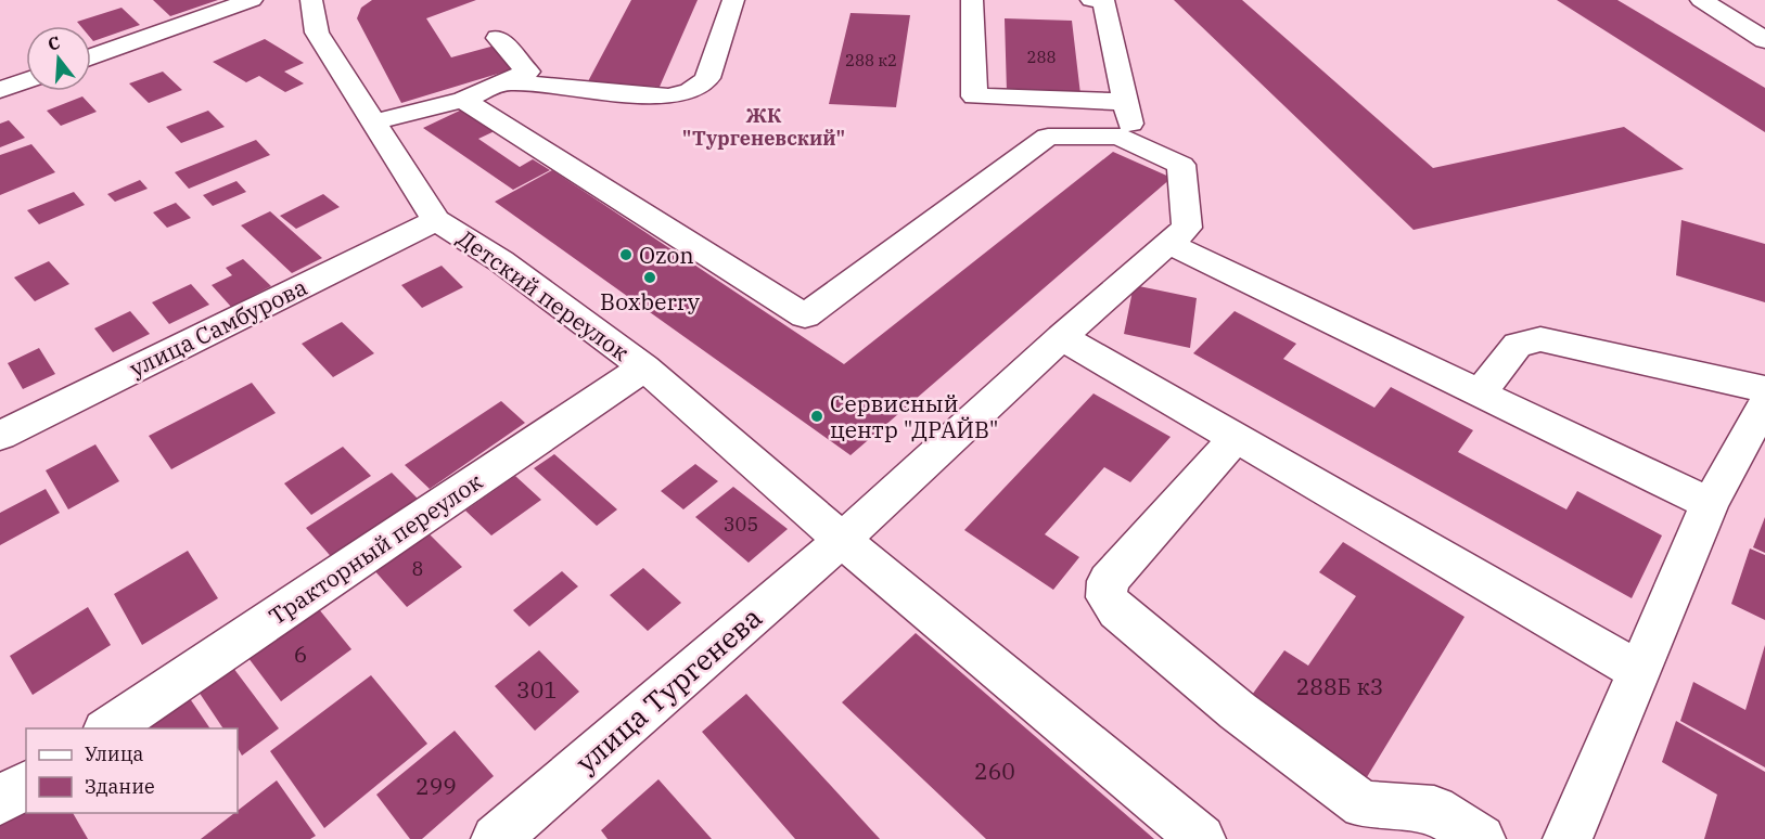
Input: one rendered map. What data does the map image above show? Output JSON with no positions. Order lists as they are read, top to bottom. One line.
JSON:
{"streets":{"street":["Детский переулок","улица Самбурова","Тракторный переулок","улица Тургенева"]},"crossings":[["Детский переулок","улица Самбурова"],["Детский переулок","Тракторный переулок"],["Детский переулок","улица Тургенева"]],"districts":["ЖК \"Тургеневский\""],"places":["Ozon","Boxberry","Сервисный центр \"ДРАЙВ\""],"house_numbers":["288","288 к2","305","8","6","288Б к3","301","260","299"],"legend":["Улица","Здание"],"north":"top"}
